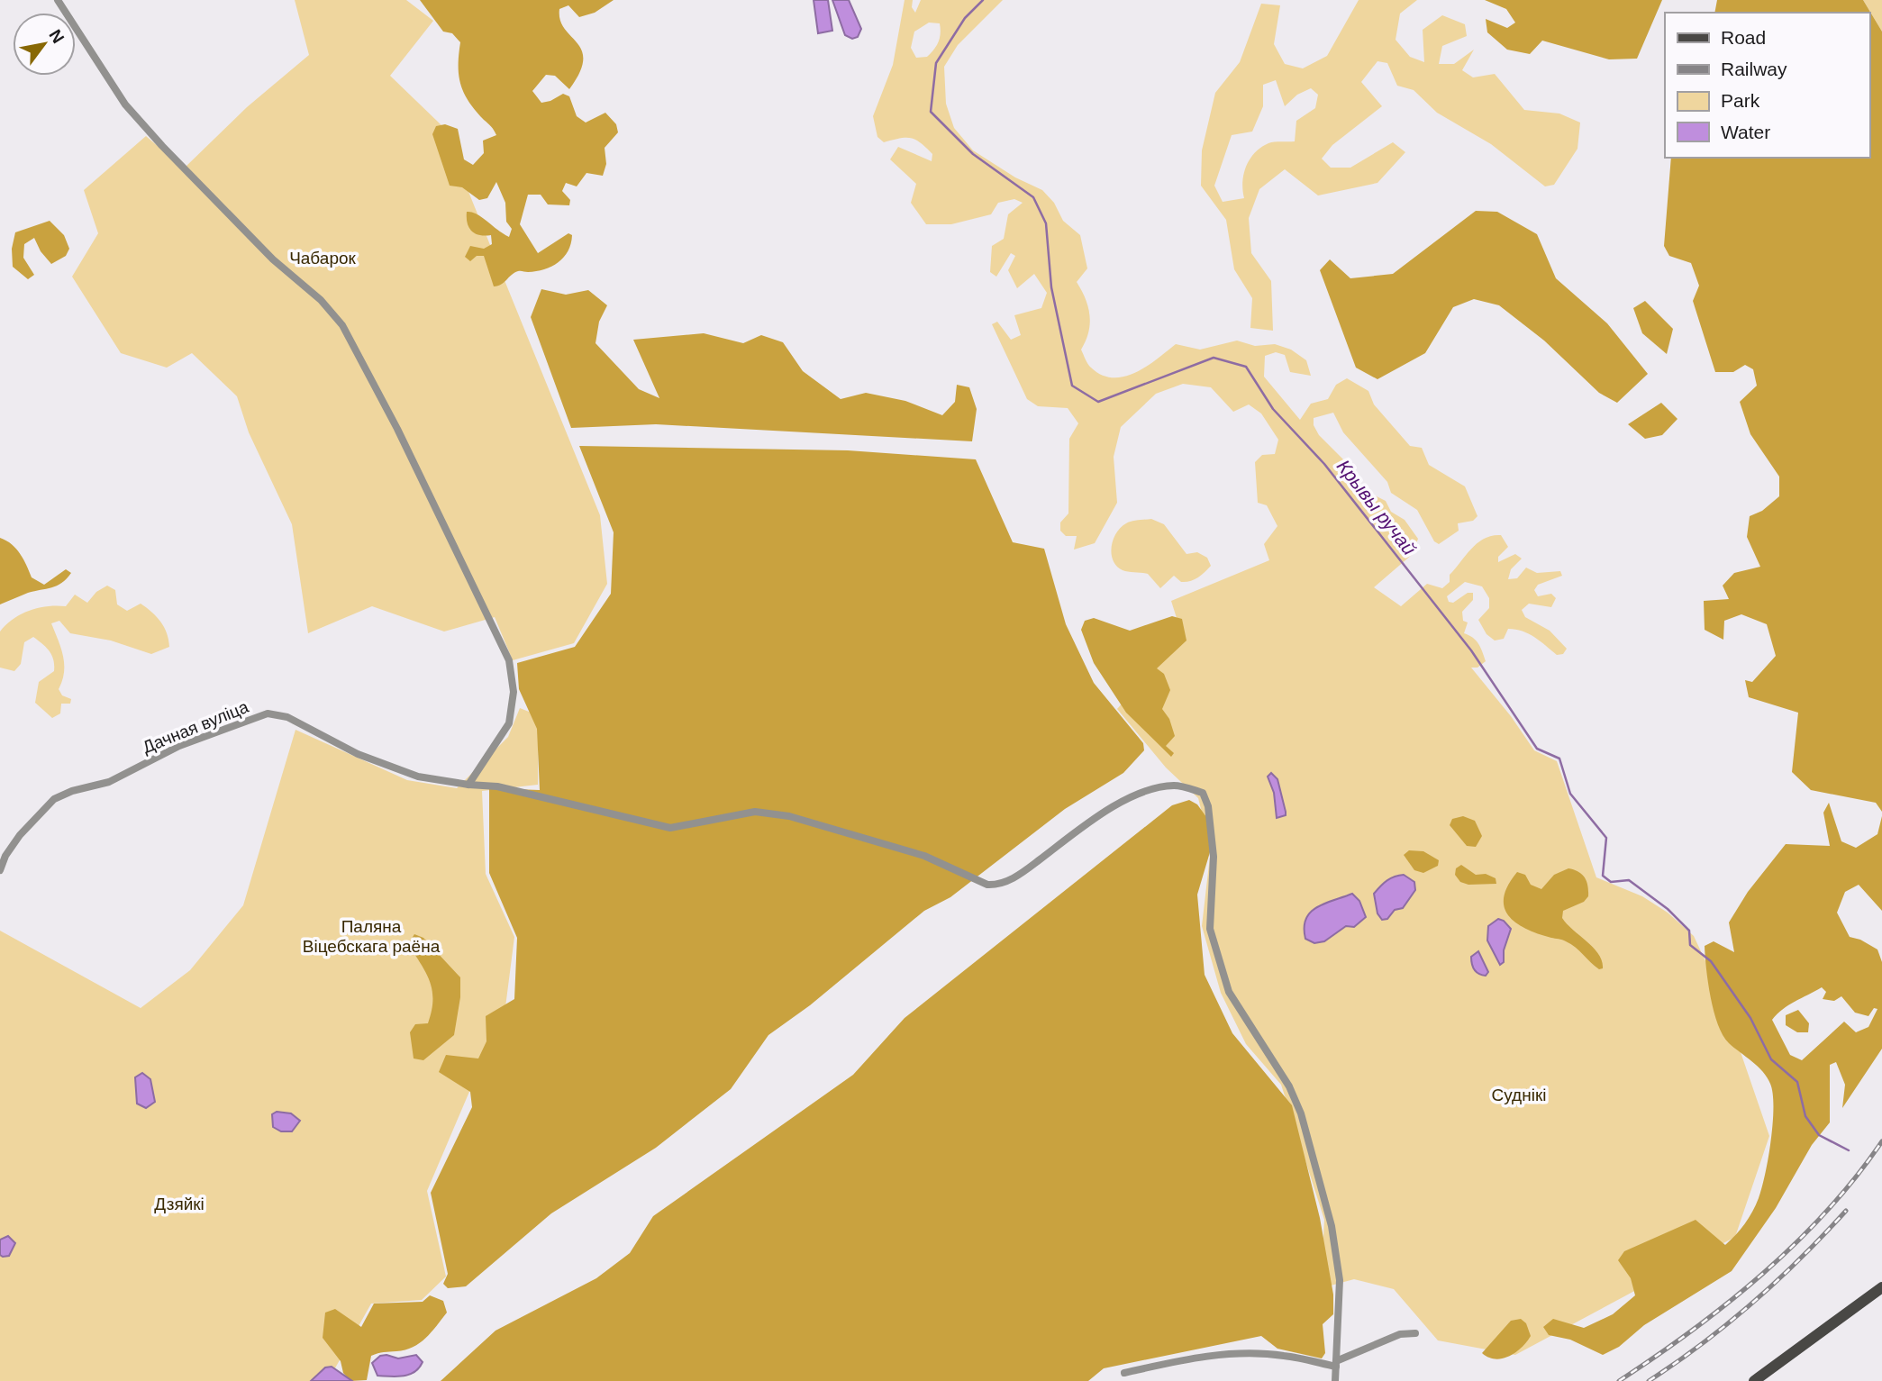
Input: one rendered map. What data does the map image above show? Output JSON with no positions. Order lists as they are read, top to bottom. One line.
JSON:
{"streets":{"street":["Дачная вуліца"]},"water":["Крывы ручай"],"parks":["Чабарок","Паляна Віцебскага раёна","Суднікі","Дзяйкі"],"legend":["Road","Railway","Park","Water"],"north":"top right"}
